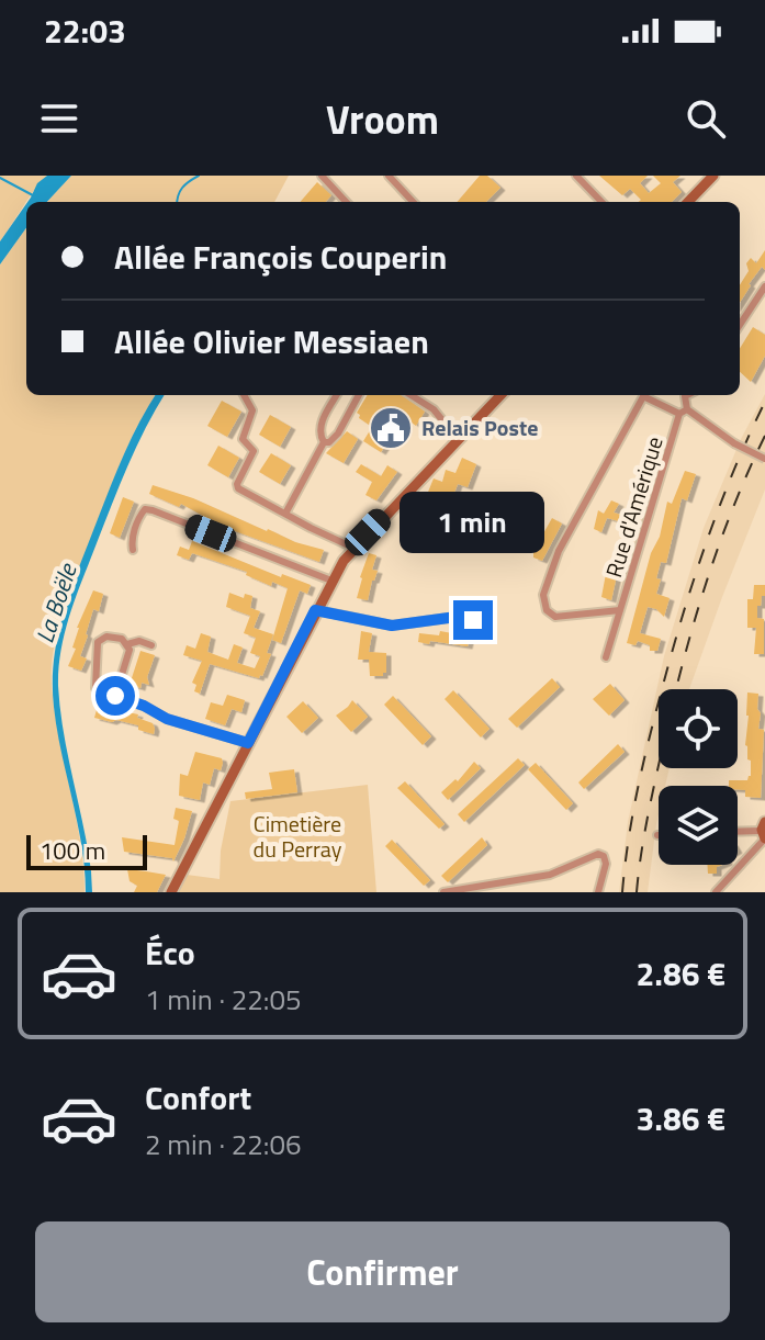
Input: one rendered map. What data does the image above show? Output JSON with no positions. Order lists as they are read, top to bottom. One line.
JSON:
{"streets":{"street":["Rue d'Amérique"]},"water":["La Boële"],"parks":["Cimetière du Perray"],"places":{"public building":["Relais Poste"]},"scale_bar":"100 m","page":{"status":"22:03","header":"Vroom","banner":["Allée François Couperin","Allée Olivier Messiaen"],"bubble":"1 min","scale":"100 m","list":[{"name":"Éco","note":"1 min · 22:05","value":"2.86 €"},{"name":"Confort","note":"2 min · 22:06","value":"3.86 €"}],"buttons":"Confirmer"}}
